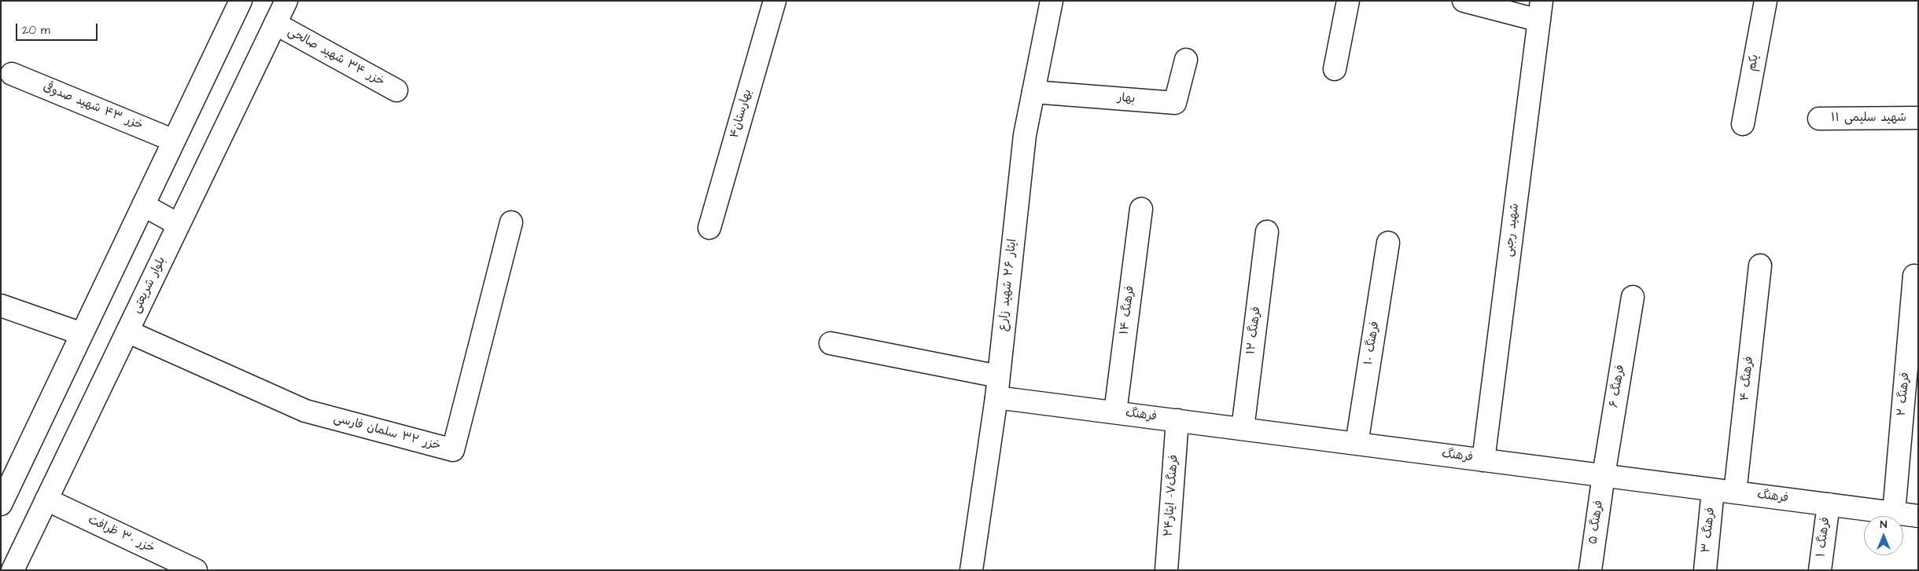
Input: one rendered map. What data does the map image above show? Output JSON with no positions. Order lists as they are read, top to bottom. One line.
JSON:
{"streets":{"street":["خزر ۳۴ شهید صالحی","یکم","بهار","خزر ۴۳ شهید صدوقی","بهارستان۴","شهید سلیمی ۱۱","شهید رجبی","بلوار شریعتی","ایثار ۲۶ شهید زارع","فرهنگ ۱۴","فرهنگ ۱۲","فرهنگ ۱۰","فرهنگ ۴","فرهنگ ۶","فرهنگ ۲","فرهنگ","خزر ۳۲ سلمان فارسی","فرهنگ۷- ایثار۲۴","فرهنگ ۵","فرهنگ ۳","خزر ۳۰ ظرافت","فرهنگ ۱"]},"crossings":[["خزر ۳۴ شهید صالحی","بلوار شریعتی"],["بهار","ایثار ۲۶ شهید زارع"],["شهید رجبی","فرهنگ"],["بلوار شریعتی","خزر ۳۲ سلمان فارسی"],["بلوار شریعتی","خزر ۳۰ ظرافت"],["ایثار ۲۶ شهید زارع","فرهنگ"],["فرهنگ ۱۴","فرهنگ"],["فرهنگ ۱۲","فرهنگ"],["فرهنگ ۱۰","فرهنگ"],["فرهنگ ۴","فرهنگ"],["فرهنگ ۶","فرهنگ"],["فرهنگ ۶","فرهنگ ۵"],["فرهنگ ۲","فرهنگ"],["فرهنگ","فرهنگ۷- ایثار۲۴"],["فرهنگ","فرهنگ ۵"],["فرهنگ","فرهنگ ۳"],["فرهنگ","فرهنگ ۱"]],"scale_bar":"20 m","north":"top"}
